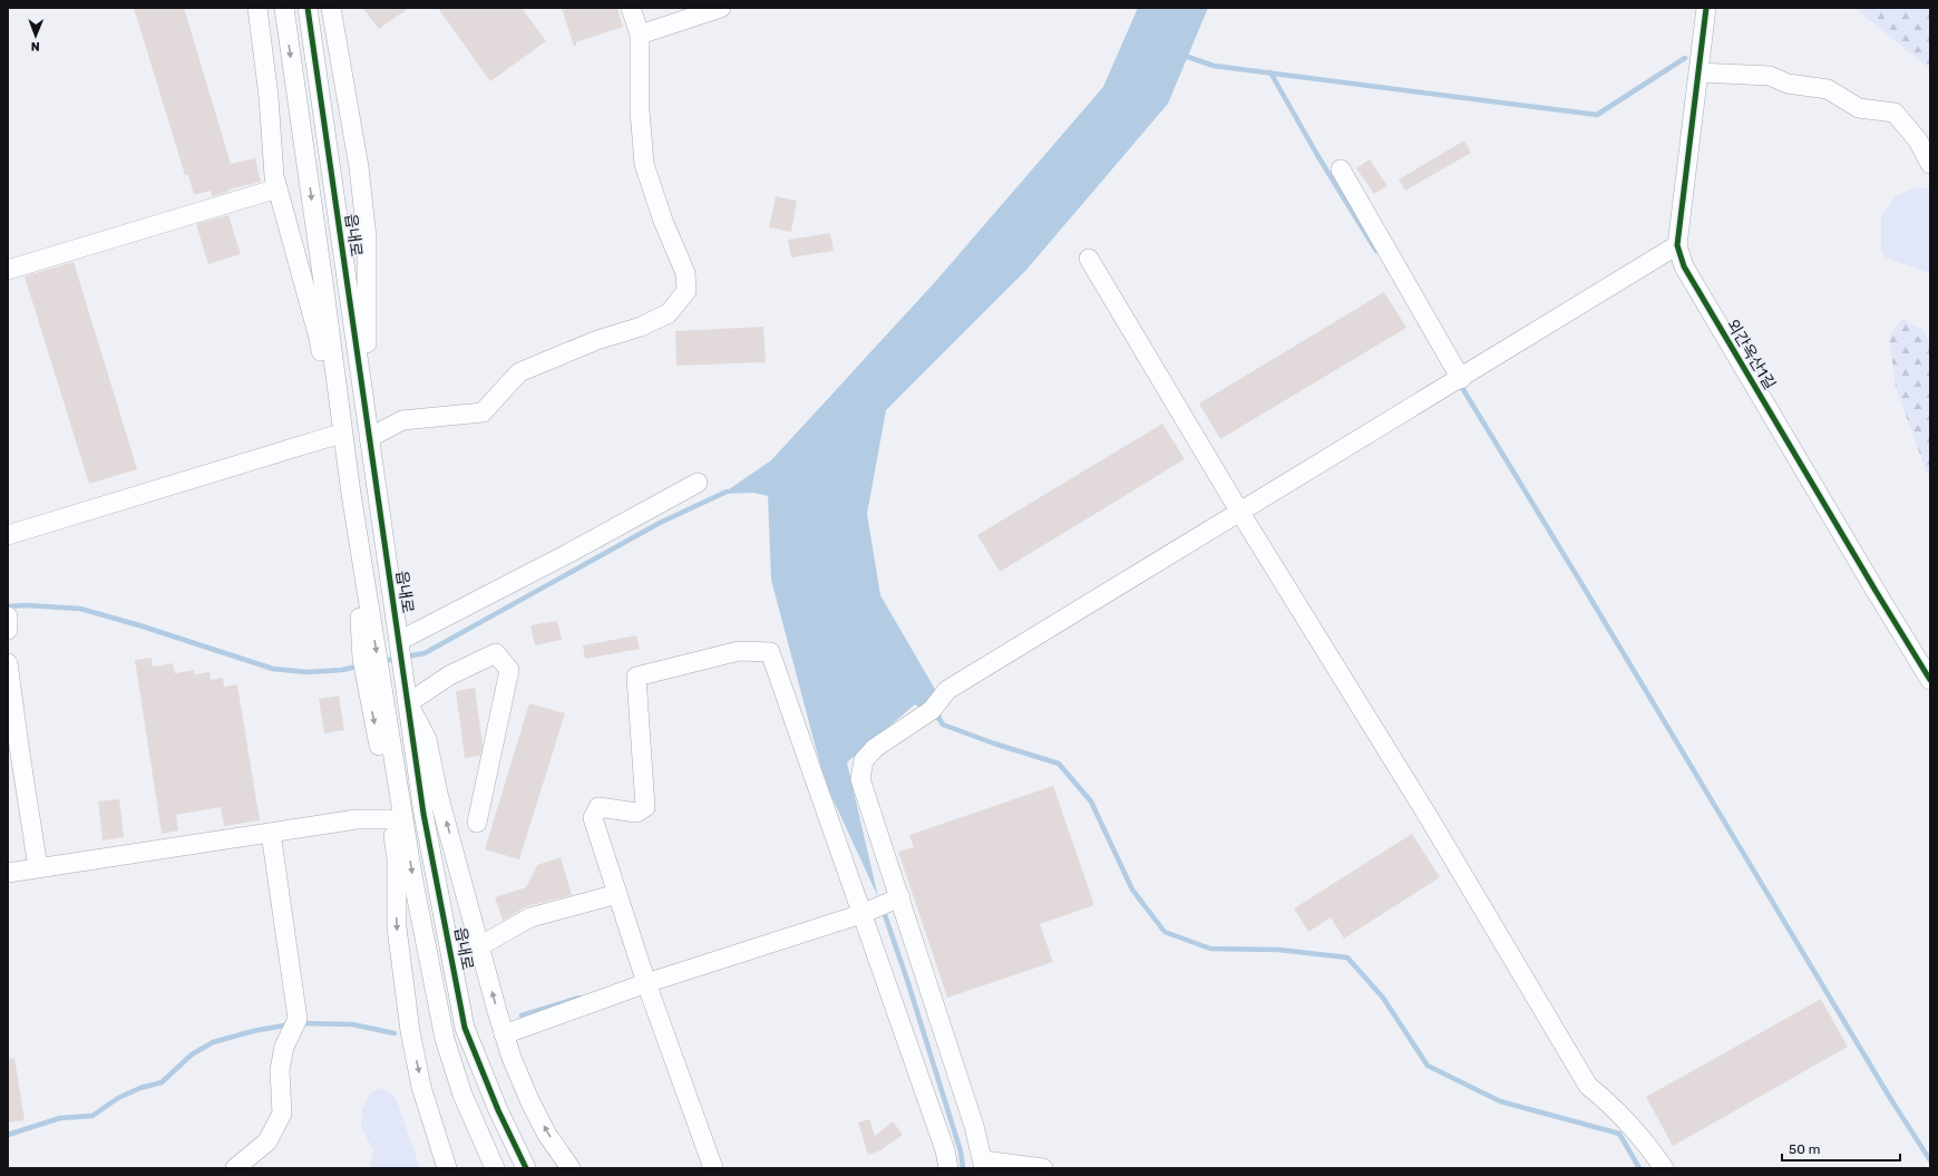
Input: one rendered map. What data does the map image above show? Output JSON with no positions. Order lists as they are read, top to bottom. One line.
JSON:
{"streets":{"street":["읍내로","외간옥산1길"]},"scale_bar":"50 m","north":"bottom"}
